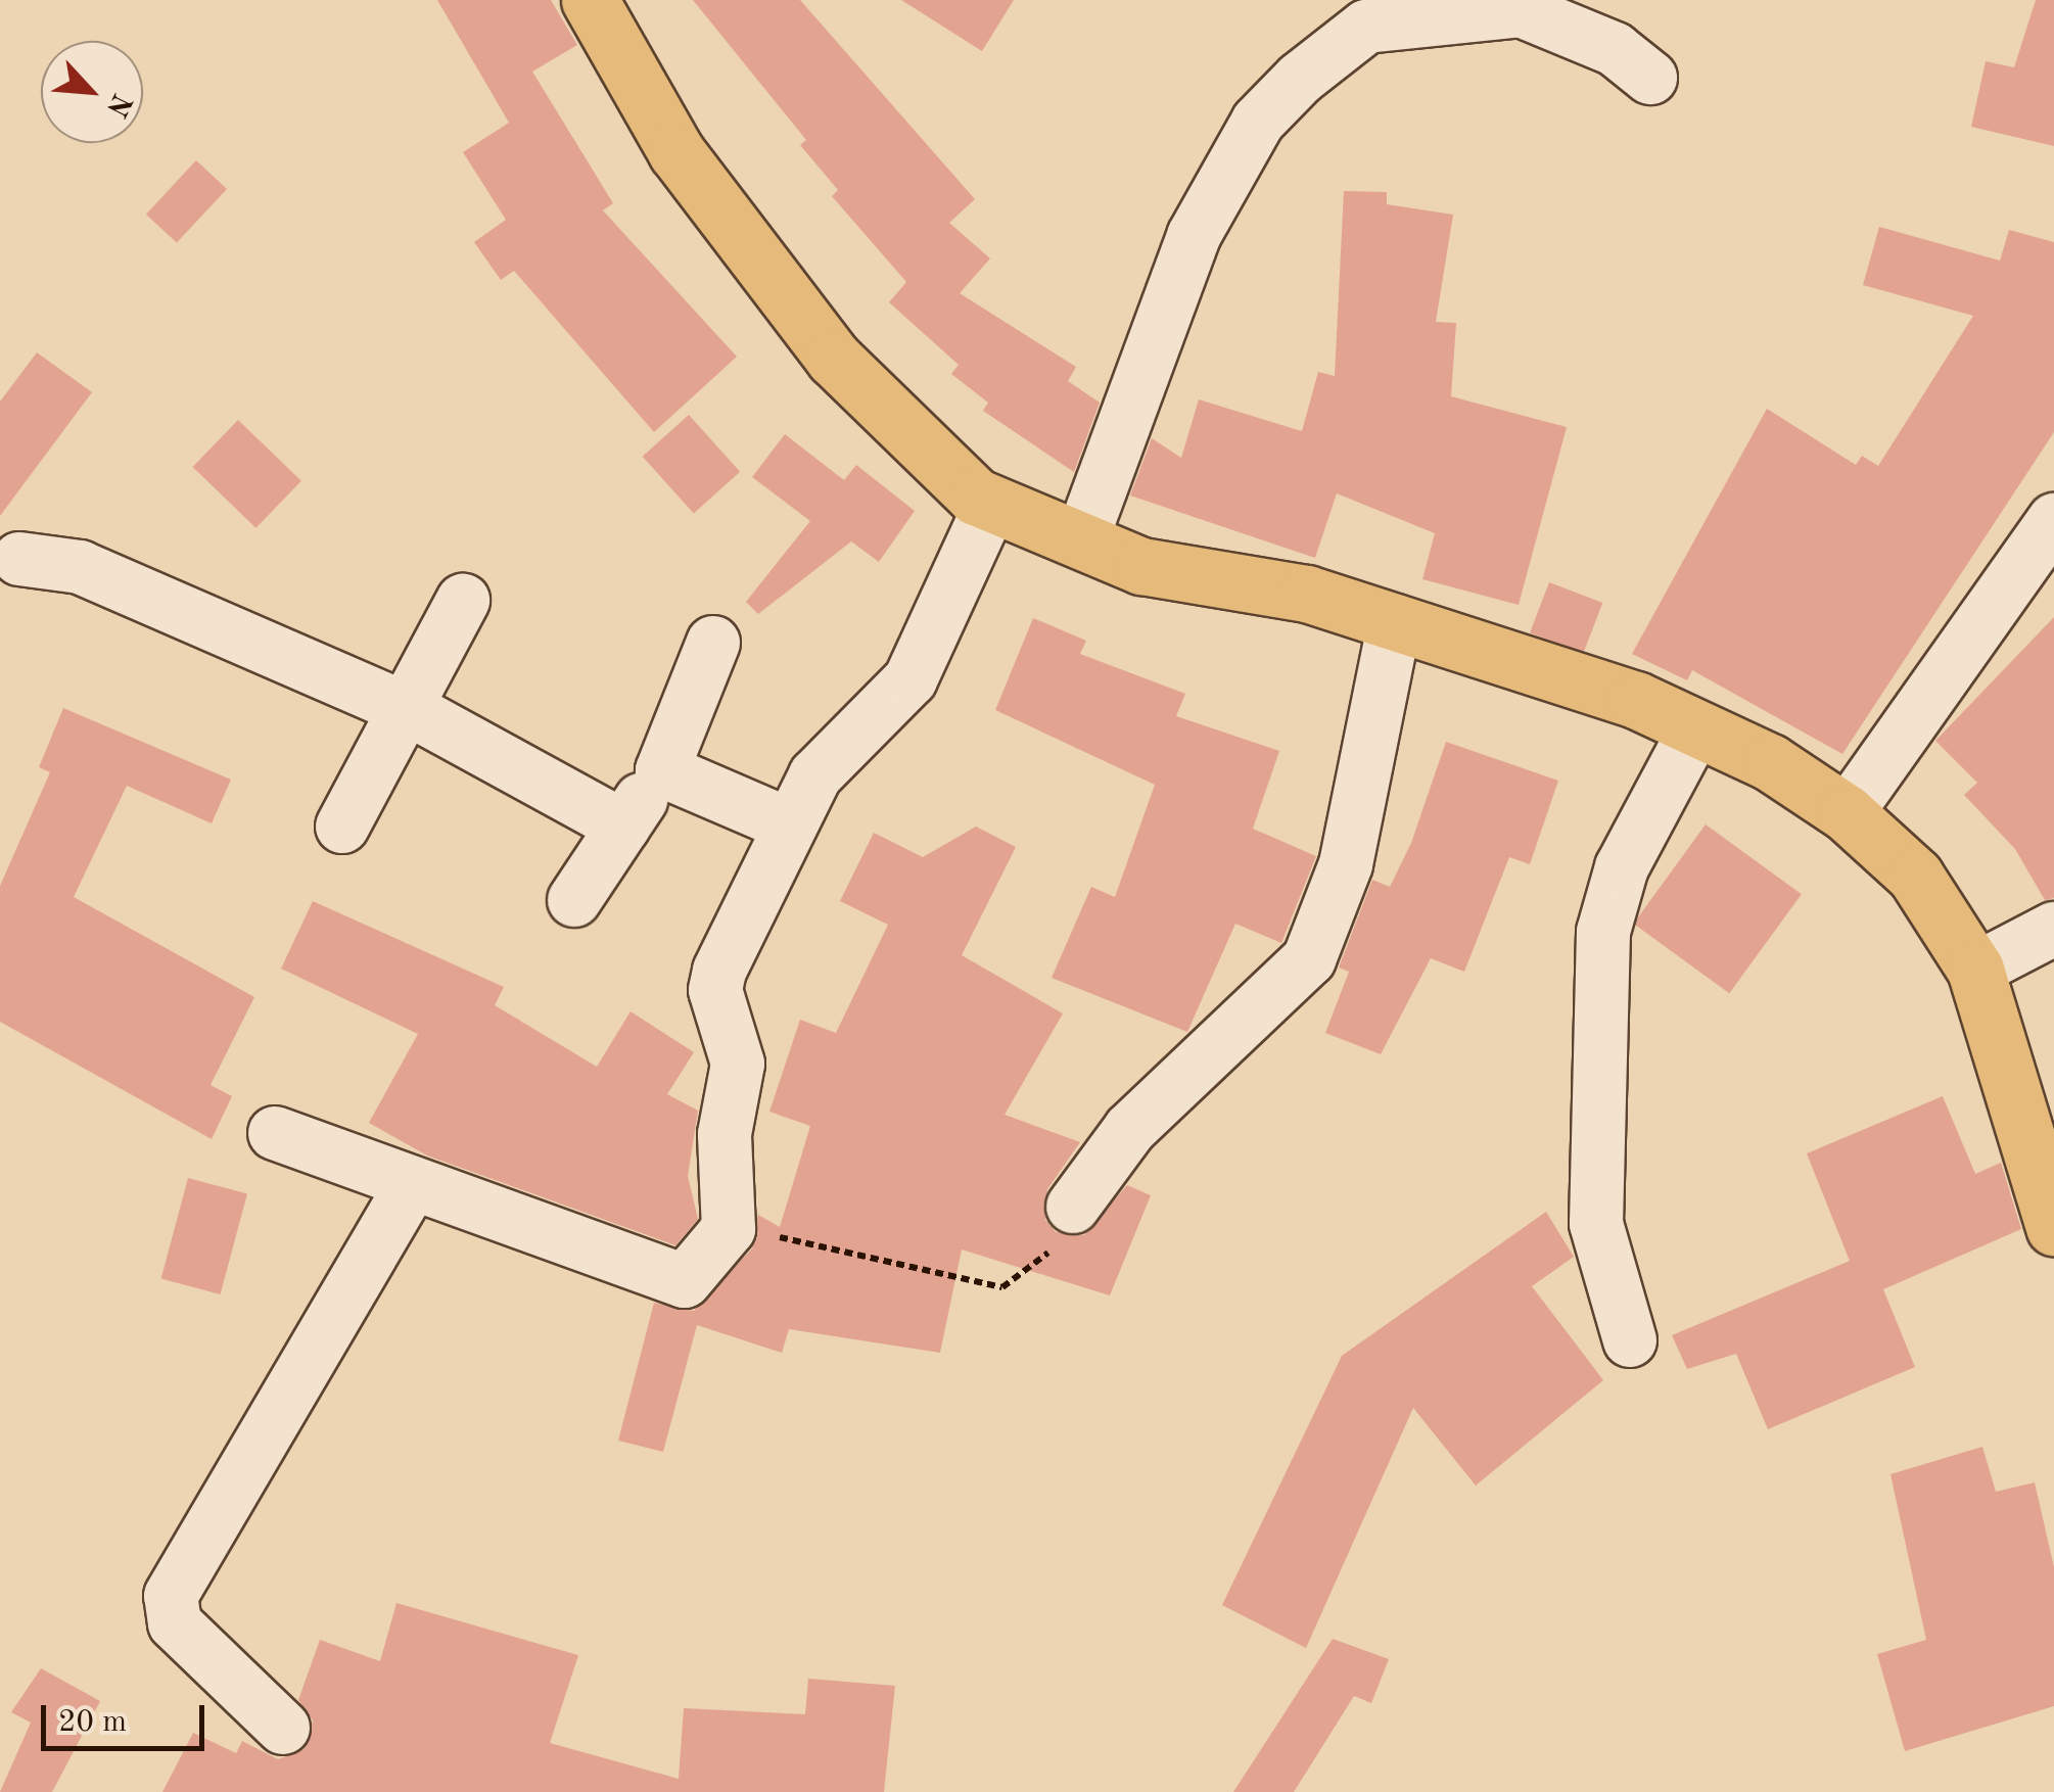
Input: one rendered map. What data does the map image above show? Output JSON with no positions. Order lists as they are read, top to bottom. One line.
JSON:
{"scale_bar":"20 m","north":"bottom right"}
